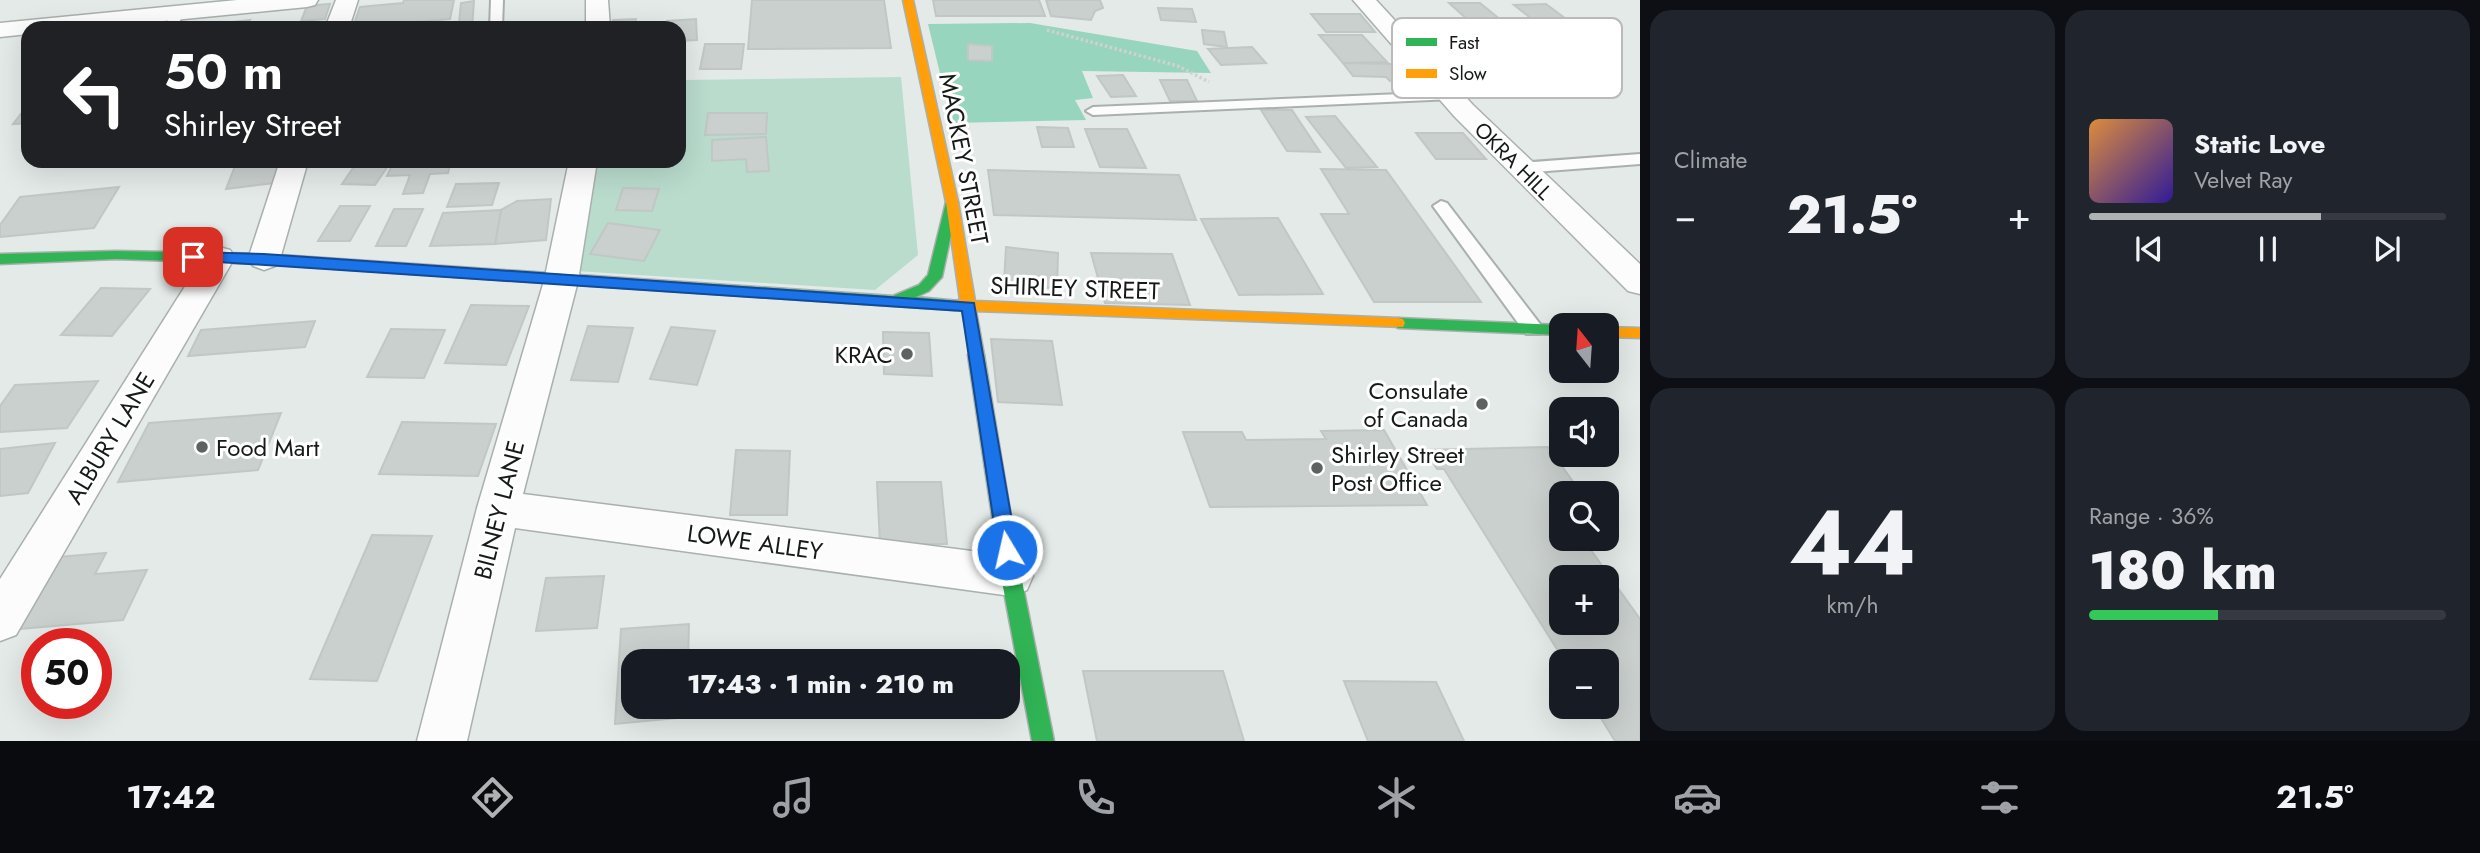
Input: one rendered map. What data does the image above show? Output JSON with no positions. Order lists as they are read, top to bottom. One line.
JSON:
{"streets":{"main road":["MACKEY STREET","SHIRLEY STREET"],"street":["OKRA HILL","ALBURY LANE","BILNEY LANE","LOWE ALLEY"]},"crossings":[["MACKEY STREET","SHIRLEY STREET"],["MACKEY STREET","LOWE ALLEY"],["SHIRLEY STREET","ALBURY LANE"],["SHIRLEY STREET","BILNEY LANE"],["BILNEY LANE","LOWE ALLEY"]],"places":["KRAC","Consulate of Canada","Food Mart","Shirley Street Post Office"],"legend":["Fast","Slow"],"north":"top","page":{"tile":["Climate",["44","km/h"],["Range · 36%","180 km"]],"turn":["50 m","Shirley Street"],"song":["Static Love","Velvet Ray"],"heat":["−","21.5°","+"],"map_buttons":["+","−"],"limit":"50","trip":"17:43 · 1 min · 210 m","tabs":["17:42","21.5°"]}}
